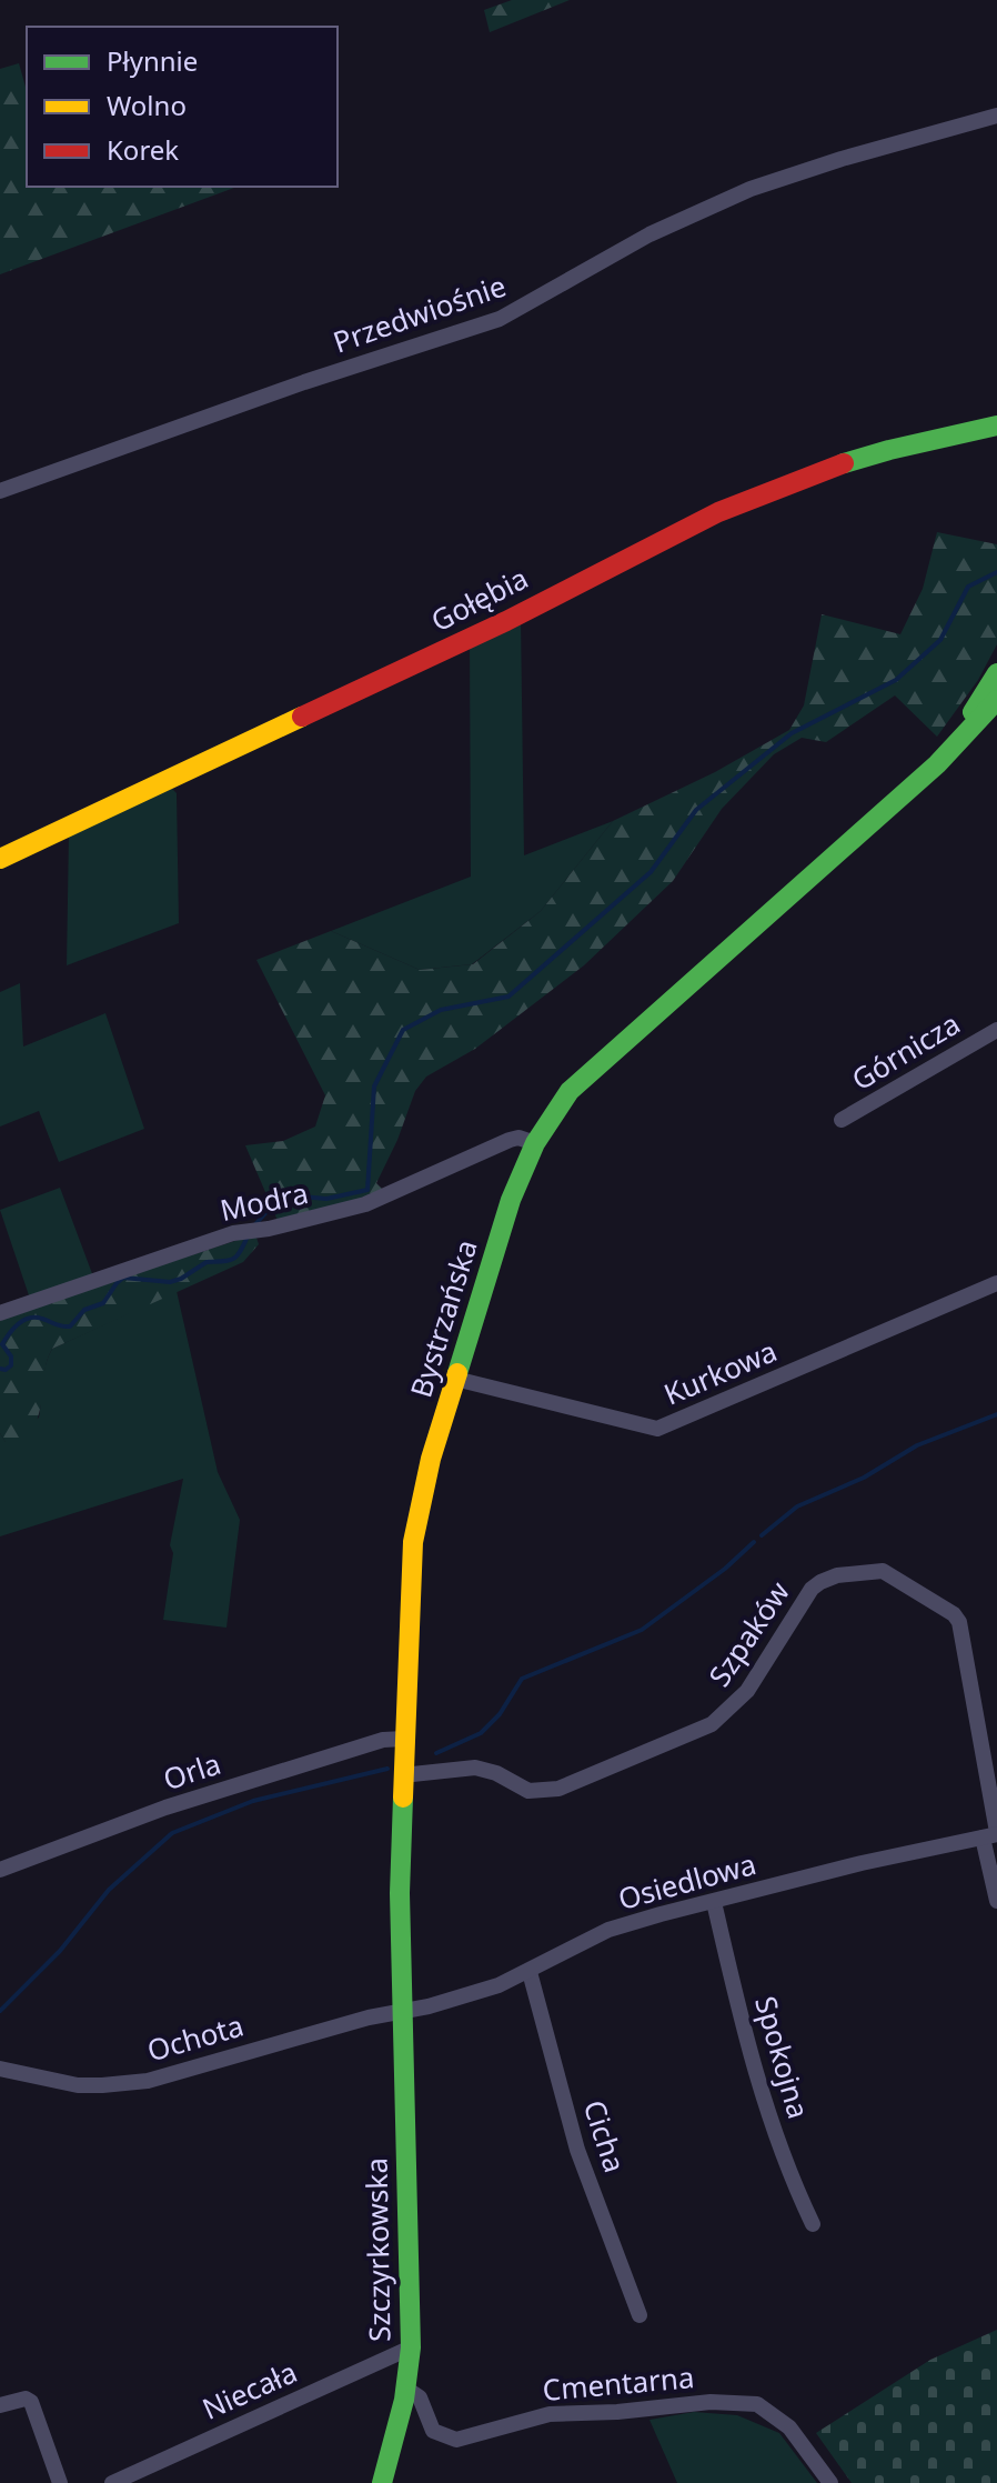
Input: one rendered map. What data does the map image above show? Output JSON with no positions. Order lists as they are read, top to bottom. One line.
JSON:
{"streets":{"main road":["Gołębia","Bystrzańska","Szczyrkowska"],"street":["Przedwiośnie","Górnicza","Modra","Kurkowa","Szpaków","Orla","Osiedlowa","Ochota","Spokojna","Cicha","Cmentarna","Niecała"]},"crossings":[["Modra","Bystrzańska"],["Bystrzańska","Kurkowa"],["Bystrzańska","Szpaków"],["Bystrzańska","Orla"],["Bystrzańska","Osiedlowa"],["Bystrzańska","Ochota"],["Bystrzańska","Szczyrkowska"],["Szpaków","Osiedlowa"],["Osiedlowa","Ochota"],["Osiedlowa","Spokojna"],["Osiedlowa","Cicha"],["Osiedlowa","Szczyrkowska"],["Ochota","Szczyrkowska"],["Szczyrkowska","Cmentarna"],["Szczyrkowska","Niecała"]],"legend":["Płynnie","Wolno","Korek"]}
